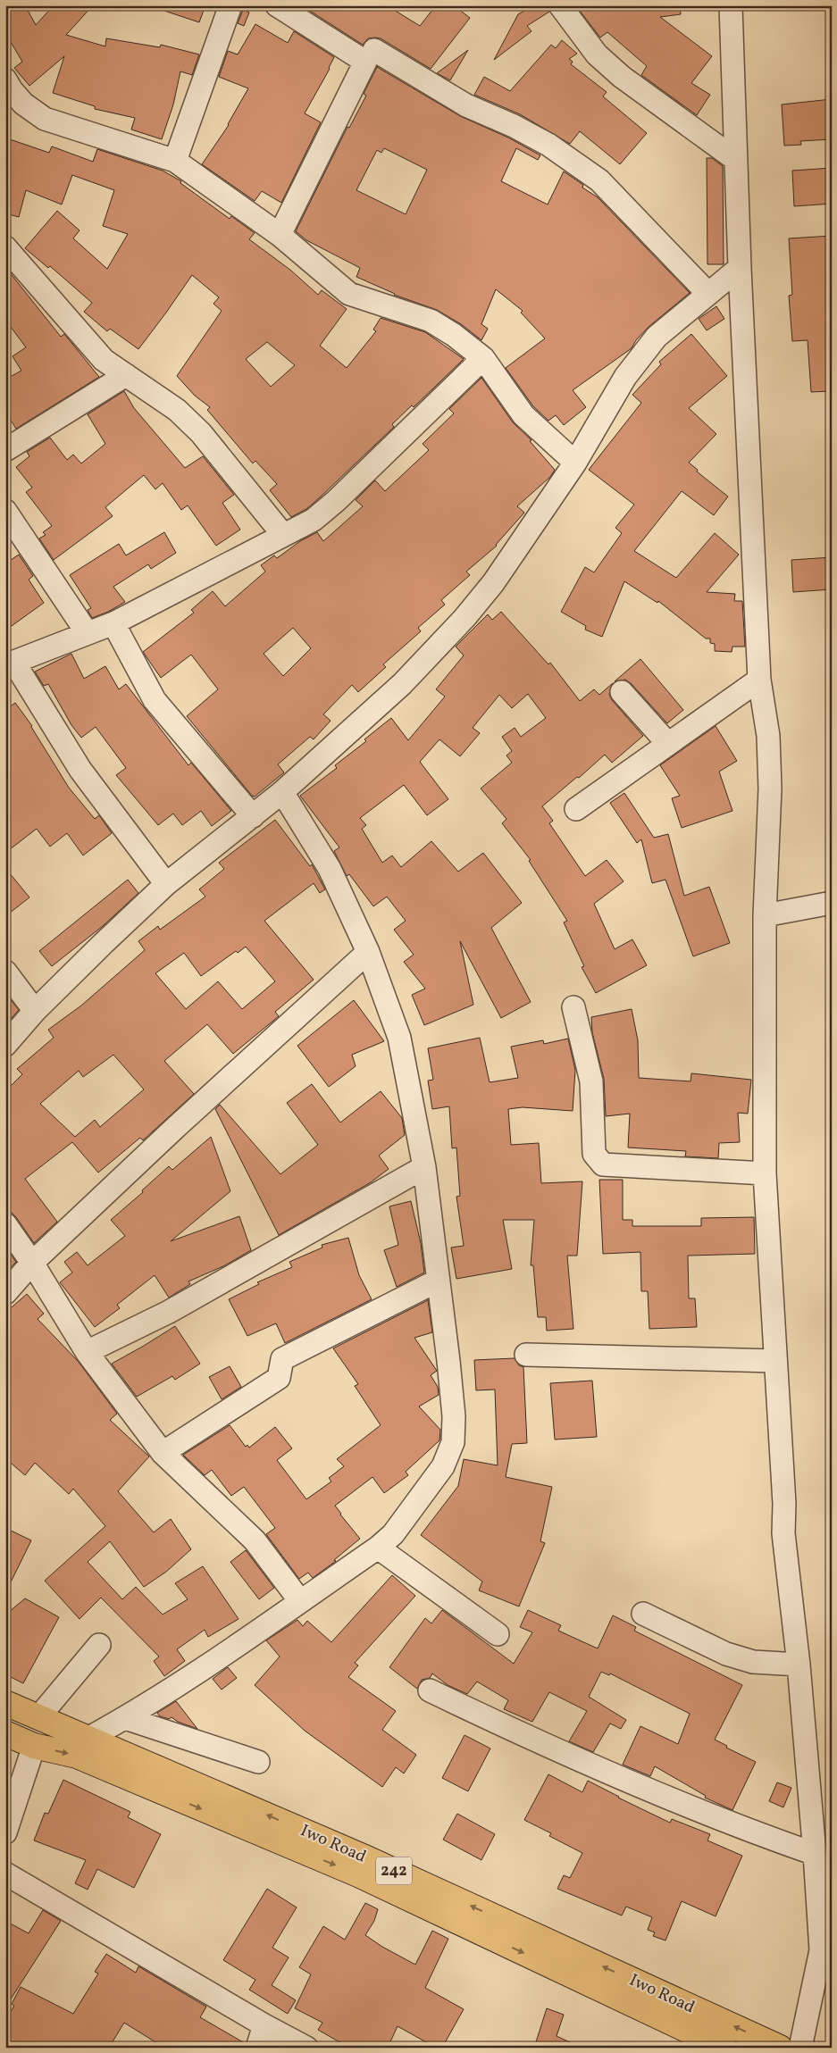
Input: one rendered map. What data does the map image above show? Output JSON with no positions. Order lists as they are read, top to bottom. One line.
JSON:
{"streets":{"main road":["Iwo Road","242"]}}
